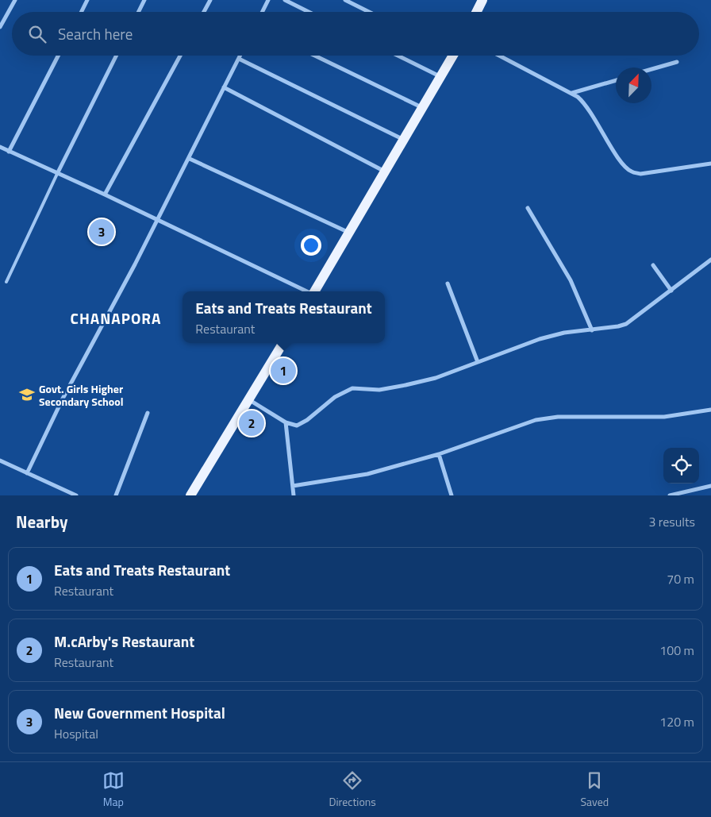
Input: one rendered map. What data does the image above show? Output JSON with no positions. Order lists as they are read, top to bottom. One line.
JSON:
{"districts":["CHANAPORA"],"places":{"school or university":["Govt. Girls Higher Secondary School"]},"north":"top right","page":{"search":"Search here","pins":["3","1","2"],"popup":["Eats and Treats Restaurant","Restaurant"],"heading":["Nearby","3 results"],"list":[{"mark":"1","name":"Eats and Treats Restaurant","note":"Restaurant","value":"70 m"},{"mark":"2","name":"M.cArby's Restaurant","note":"Restaurant","value":"100 m"},{"mark":"3","name":"New Government Hospital","note":"Hospital","value":"120 m"}],"nav":["Map","Directions","Saved"]}}
